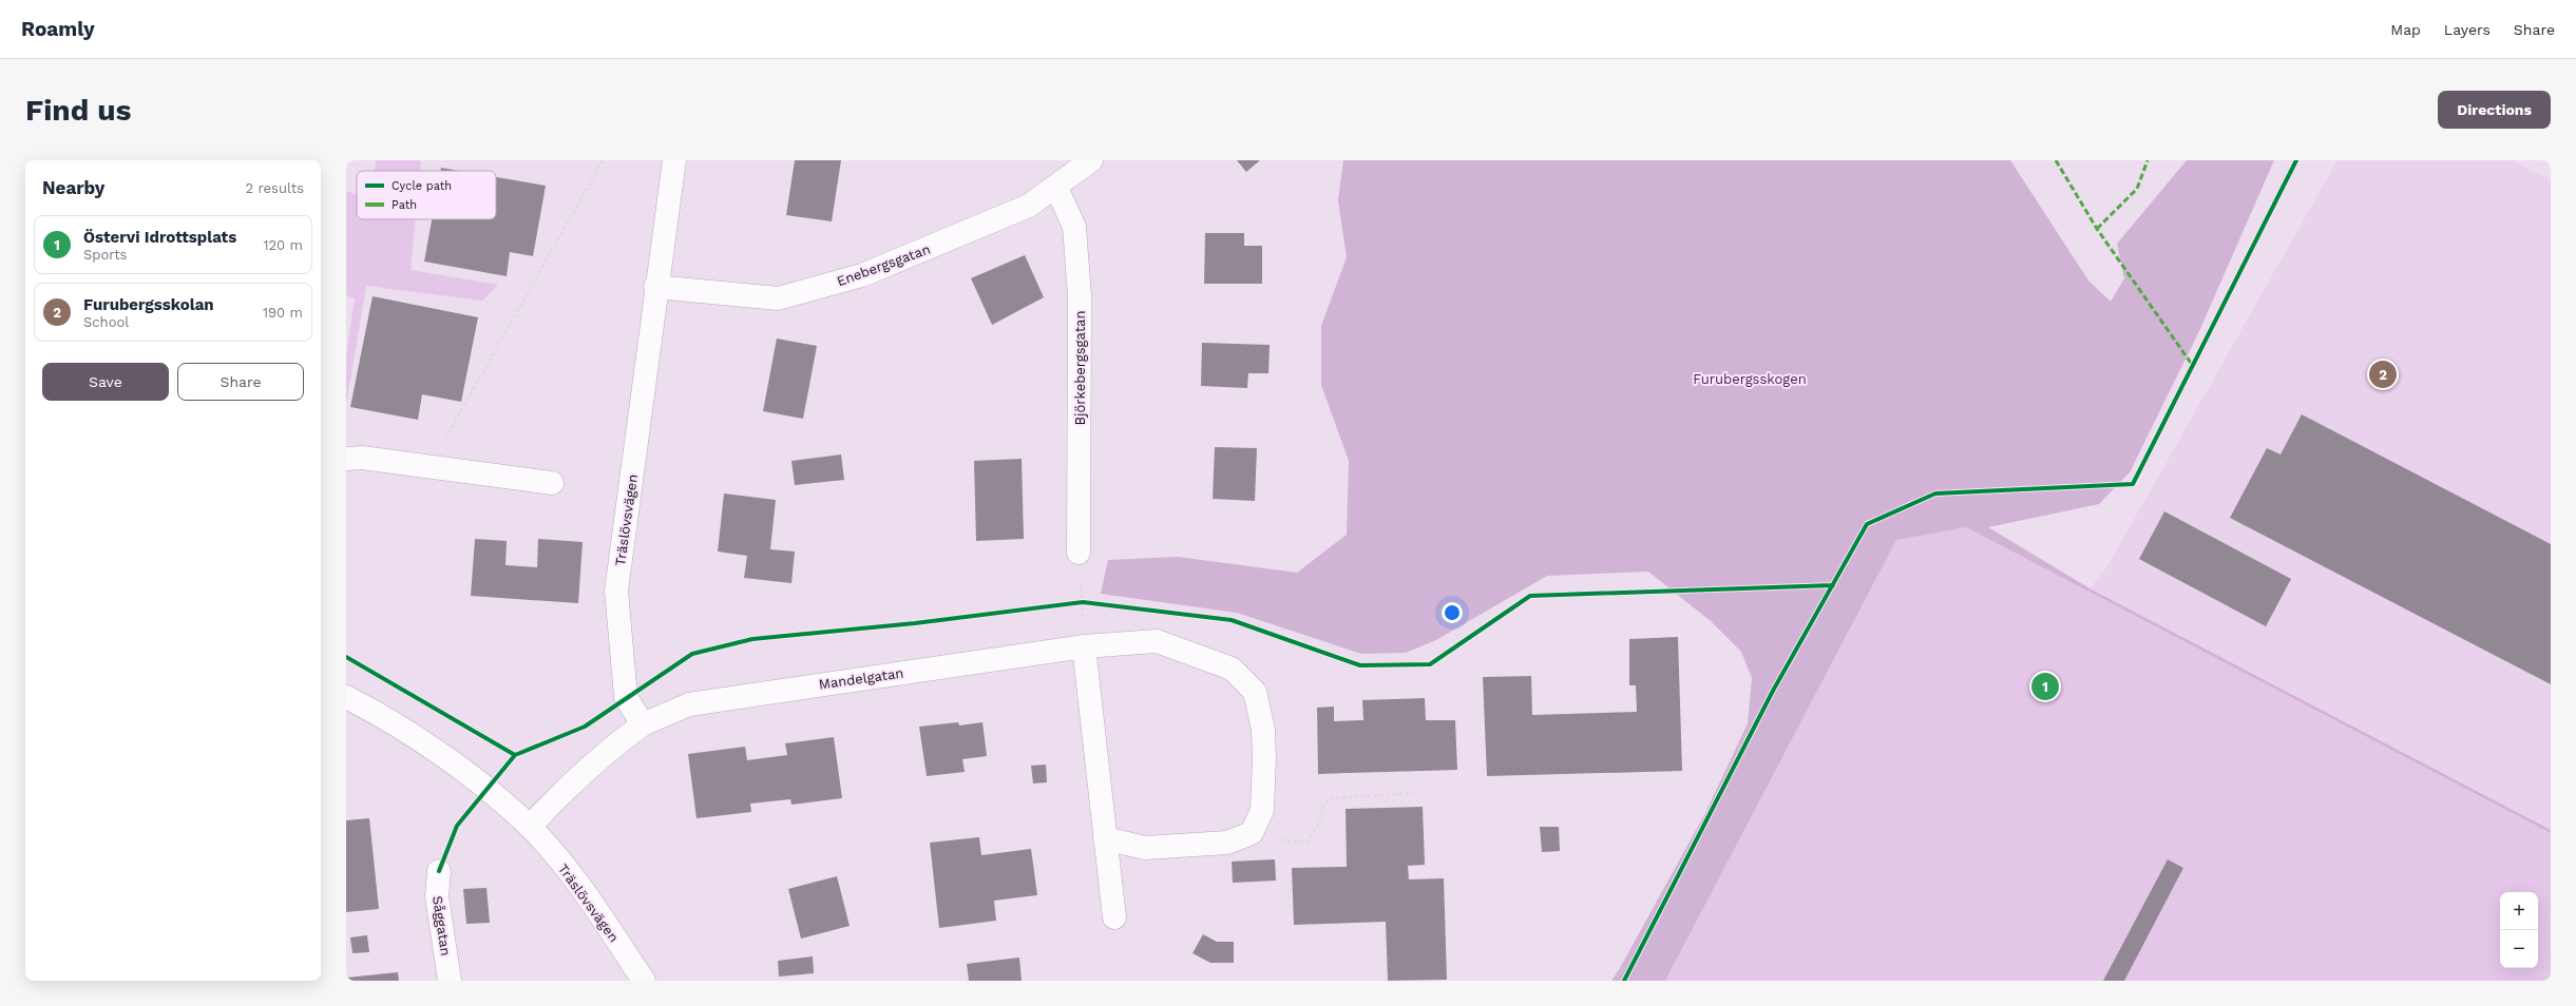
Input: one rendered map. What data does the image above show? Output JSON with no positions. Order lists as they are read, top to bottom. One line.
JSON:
{"streets":{"street":["Enebergsgatan","Björkebergsgatan","Träslövsvägen","Mandelgatan","Såggatan"]},"crossings":[["Enebergsgatan","Björkebergsgatan"],["Enebergsgatan","Träslövsvägen"],["Träslövsvägen","Mandelgatan"]],"parks":["Furubergsskogen"],"legend":["Cycle path","Path"],"page":{"header":"Roamly","nav":["Map","Layers","Share"],"buttons":["Directions",["Save","Share"]],"title":"Find us","heading":["Nearby","2 results"],"list":[{"mark":"1","name":"Östervi Idrottsplats","note":"Sports","value":"120 m"},{"mark":"2","name":"Furubergsskolan","note":"School","value":"190 m"}],"pins":["2","1"],"map_buttons":["+","−"]}}
